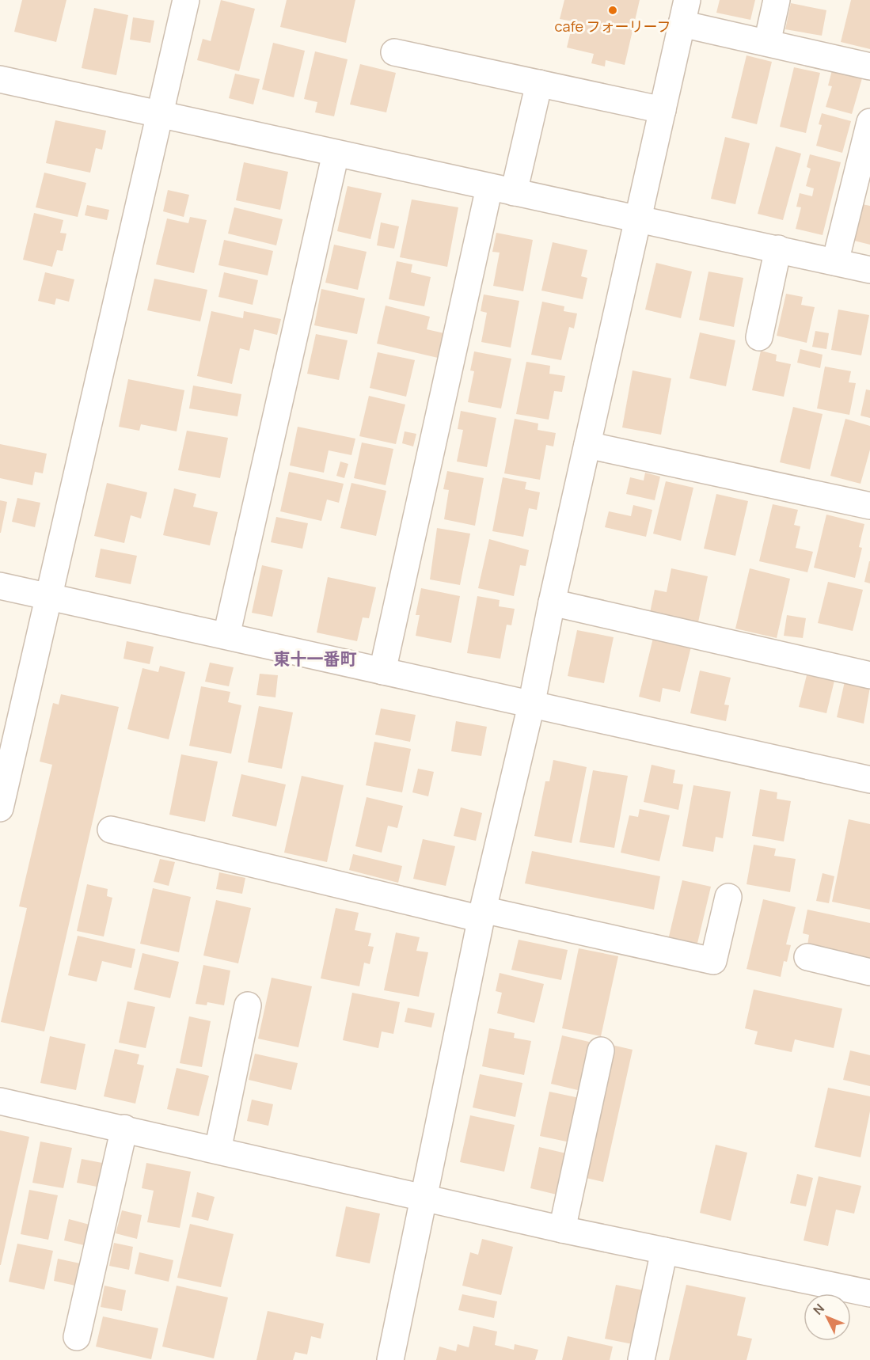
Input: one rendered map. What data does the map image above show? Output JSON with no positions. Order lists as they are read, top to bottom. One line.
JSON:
{"districts":["東十一番町"],"places":["cafe フォーリーフ"],"north":"top left"}
